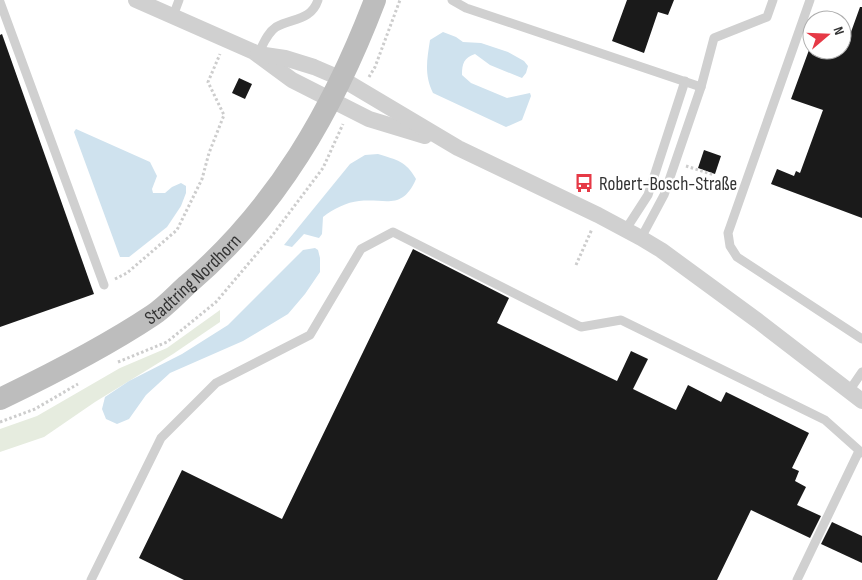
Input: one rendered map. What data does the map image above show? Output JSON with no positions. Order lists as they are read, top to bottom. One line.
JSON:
{"streets":{"main road":["Stadtring Nordhorn"]},"places":{"bus stop":["Robert-Bosch-Straße"]},"north":"right"}
